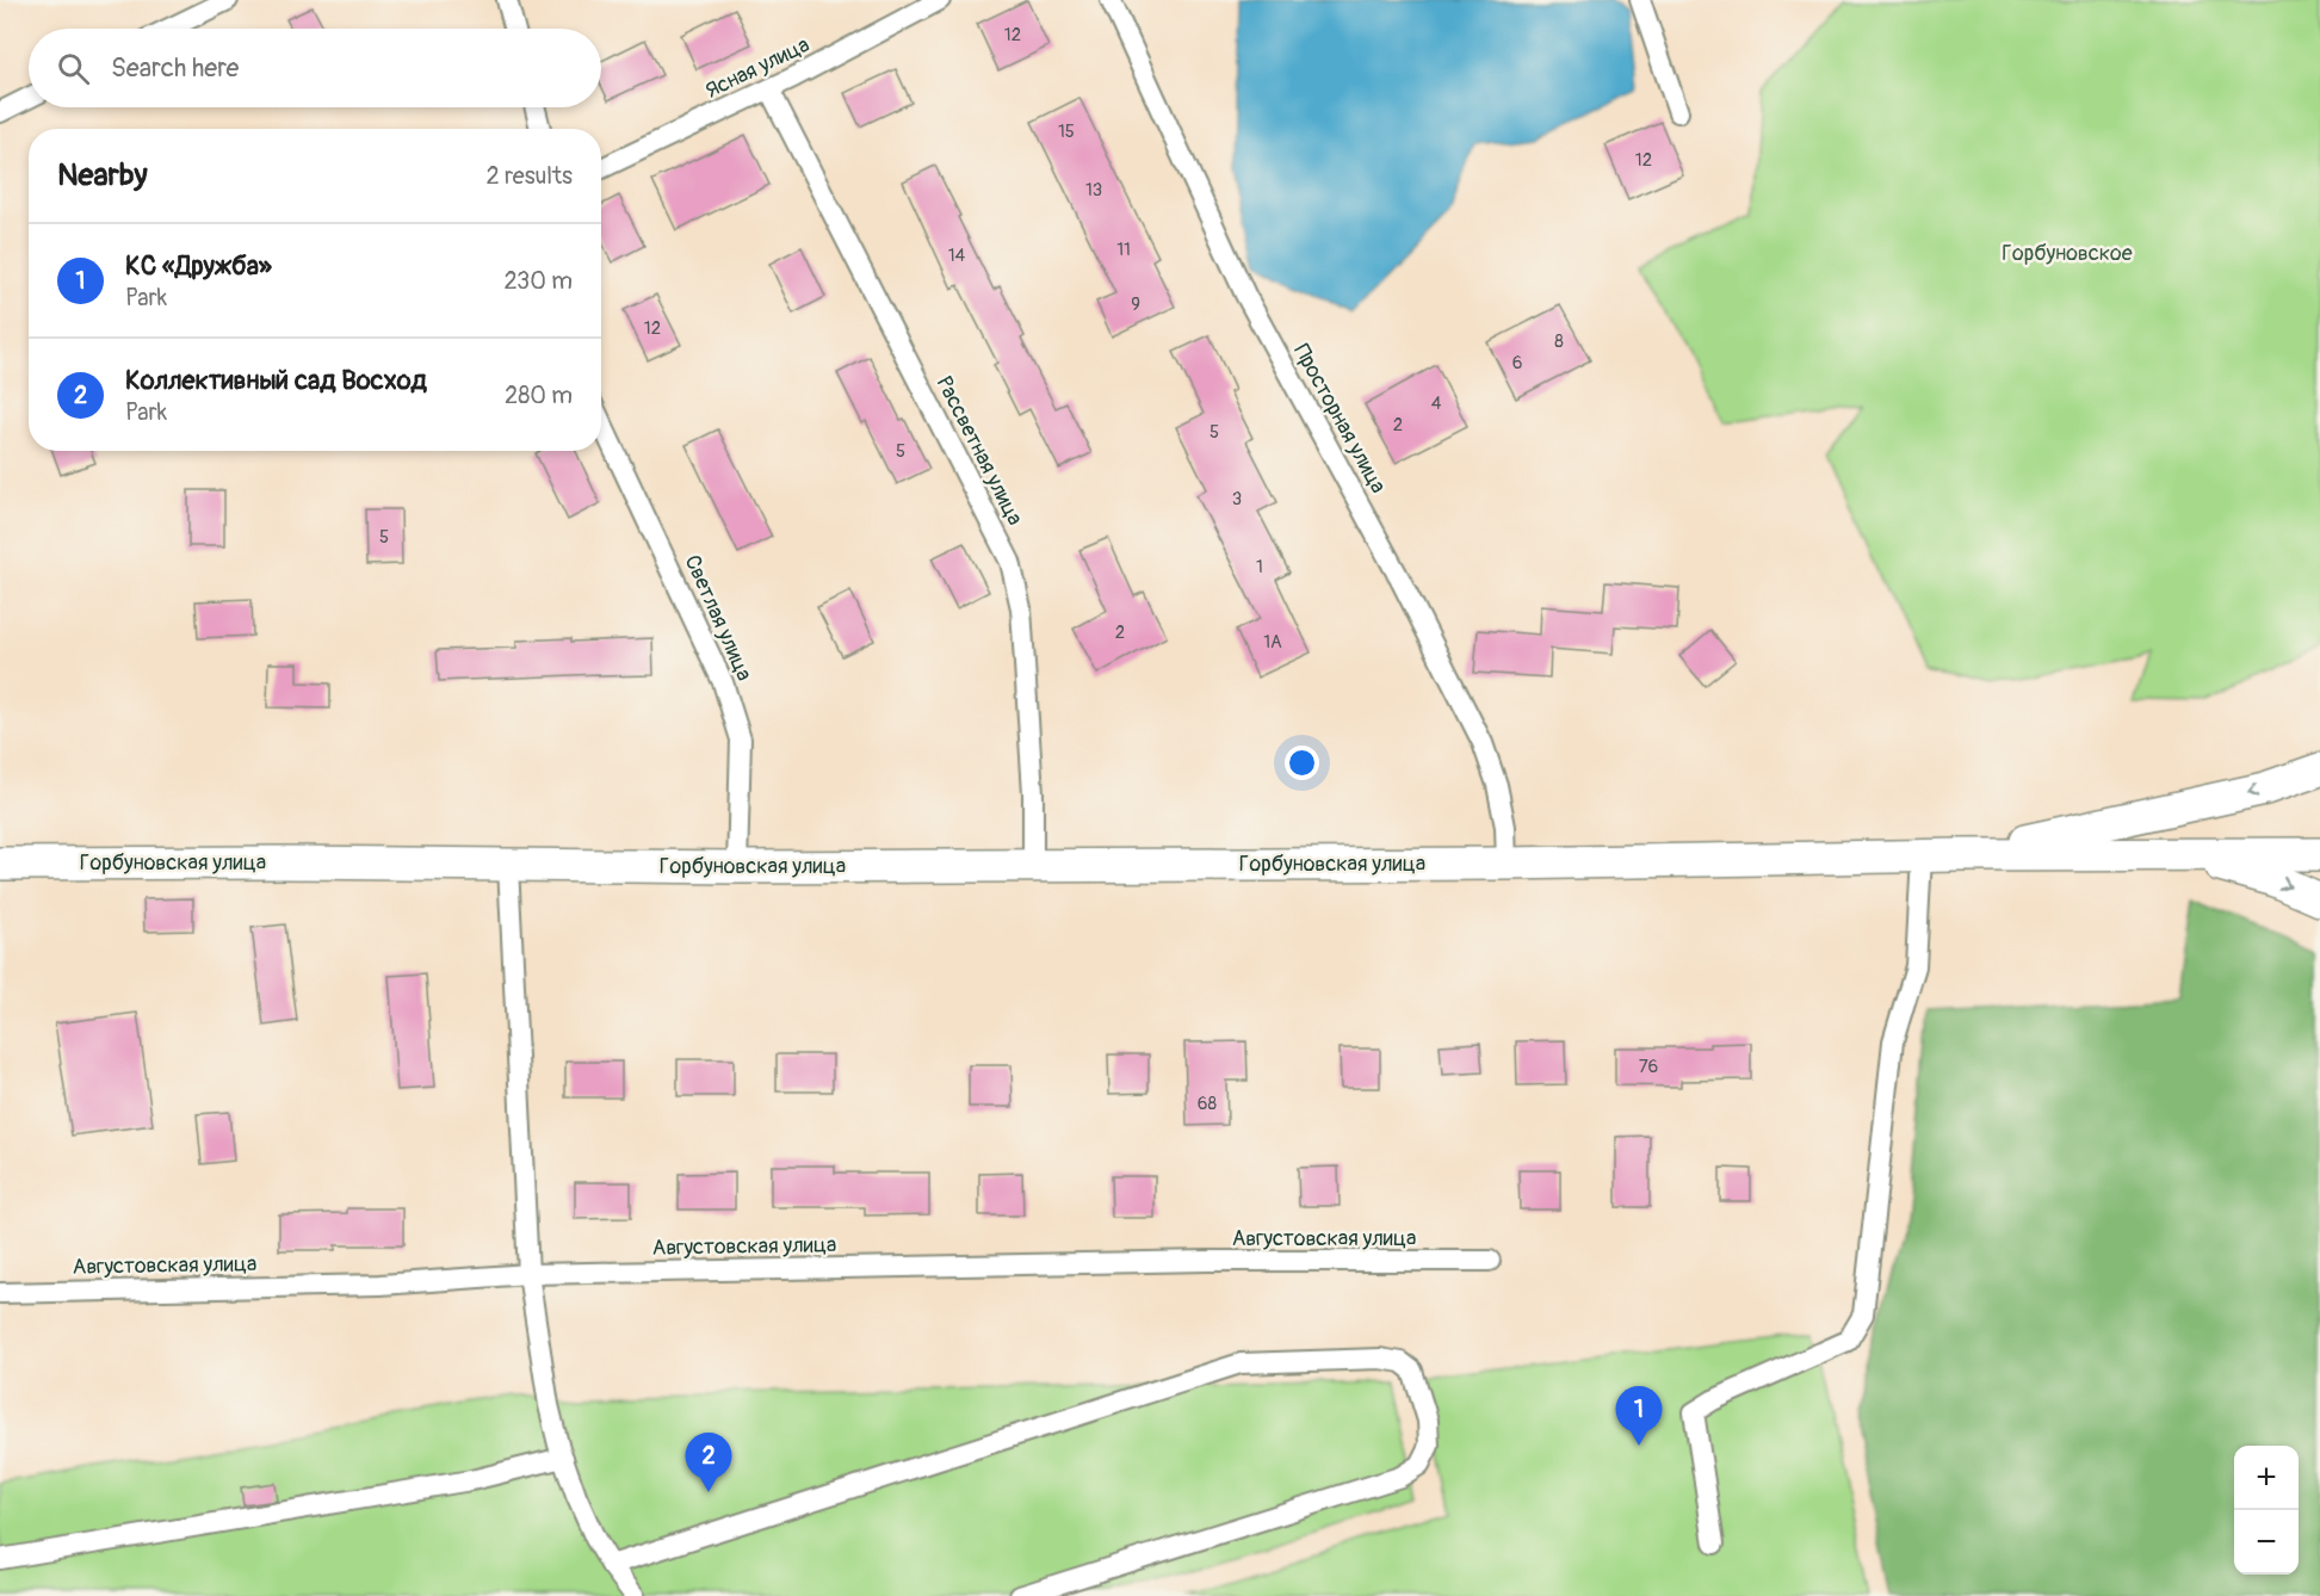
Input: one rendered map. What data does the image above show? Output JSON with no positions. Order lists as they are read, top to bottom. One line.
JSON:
{"streets":{"main road":["Горбуновская улица"],"street":["Ясная улица","Просторная улица","Рассветная улица","Светлая улица","Августовская улица"]},"crossings":[["Ясная улица","Рассветная улица"],["Просторная улица","Горбуновская улица"],["Рассветная улица","Горбуновская улица"],["Светлая улица","Горбуновская улица"]],"parks":["Горбуновское"],"house_numbers":["12","15","12","13","11","14","9","12","8","6","4","2","5","5","3","5","1","2","1А","76","68"],"page":{"search":"Search here","heading":["Nearby","2 results"],"list":[{"mark":"1","name":"КС «Дружба»","note":"Park","value":"230 m"},{"mark":"2","name":"Коллективный сад Восход","note":"Park","value":"280 m"}],"pins":["1","2"],"map_buttons":["+","−"]}}
